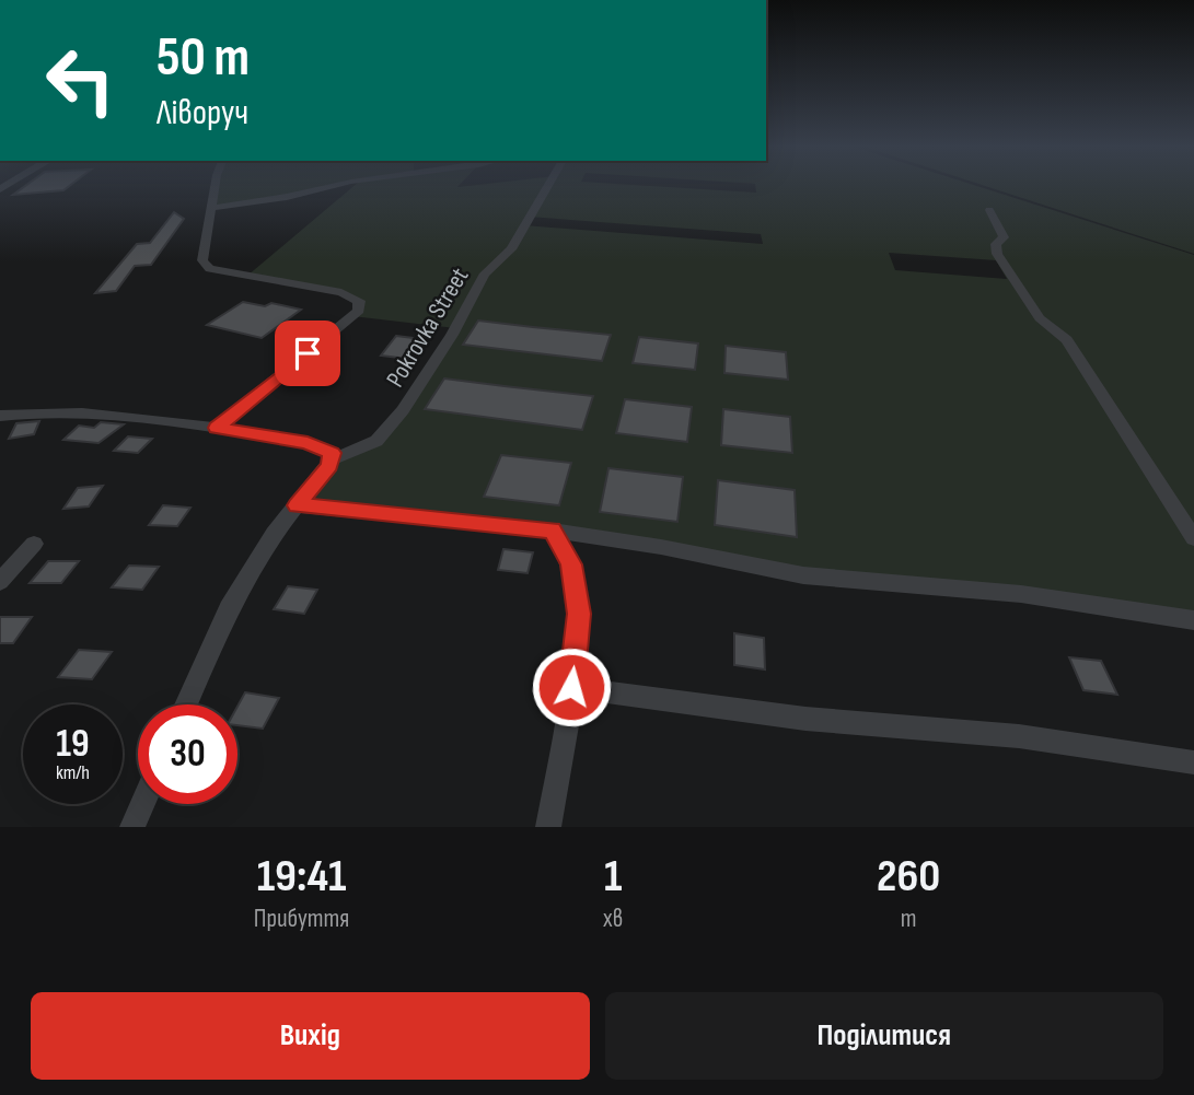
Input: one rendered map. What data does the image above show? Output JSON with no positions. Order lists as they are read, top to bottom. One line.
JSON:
{"streets":{"street":["Pokrovka Street"]},"page":{"turn":["50 m","Ліворуч"],"speed":"19 km/h","limit":"30","eta":["19:41","Прибуття","1","хв","260","m"],"buttons":["Вихід","Поділитися"]}}
